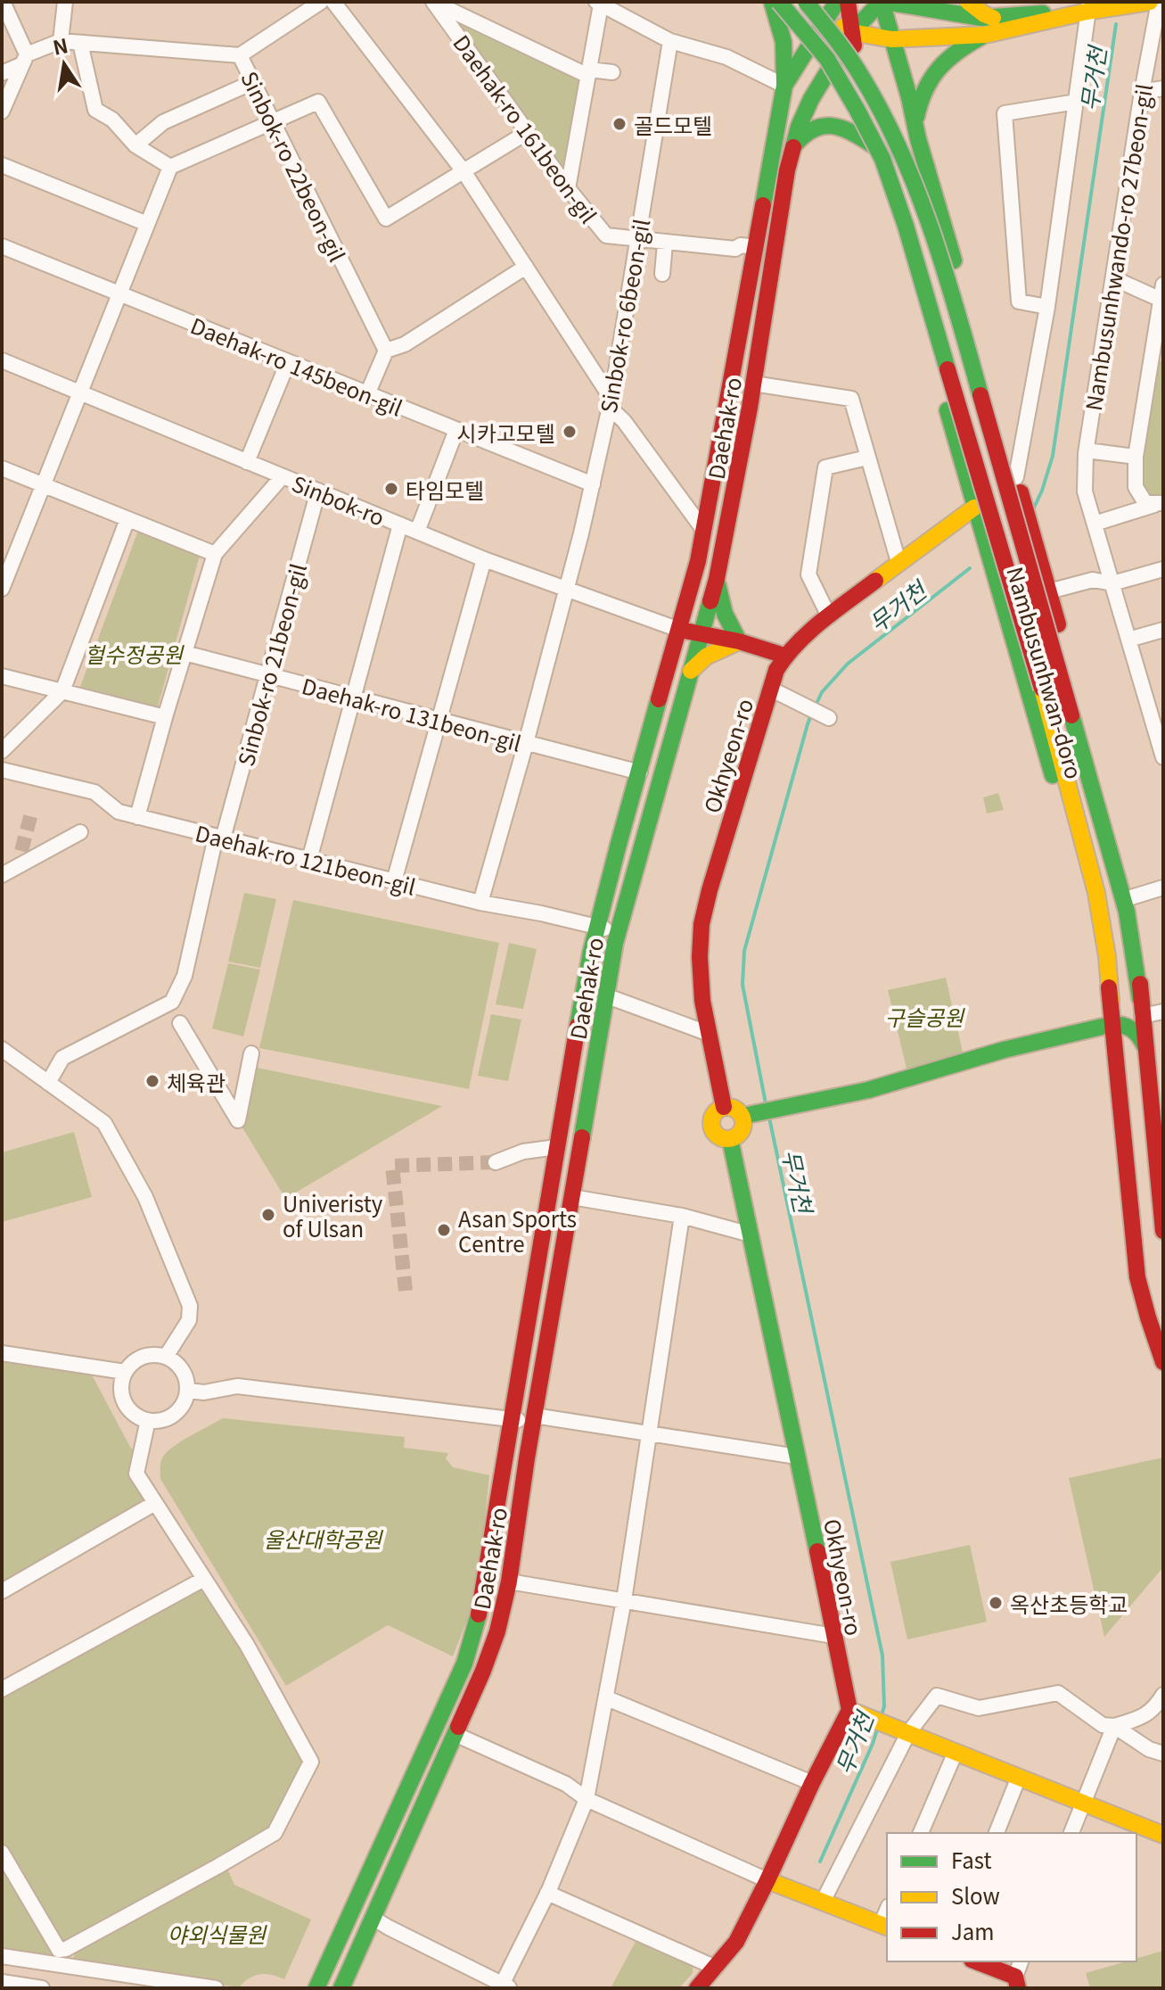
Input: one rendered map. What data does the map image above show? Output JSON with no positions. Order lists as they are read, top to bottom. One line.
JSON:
{"streets":{"main road":["Daehak-ro","Nambusunhwan-doro","Okhyeon-ro"],"street":["Daehak-ro 161beon-gil","Sinbok-ro 22beon-gil","Nambusunhwando-ro 27beon-gil","Sinbok-ro 6beon-gil","Daehak-ro 145beon-gil","Sinbok-ro","Sinbok-ro 21beon-gil","Daehak-ro 131beon-gil","Daehak-ro 121beon-gil"]},"crossings":[["Daehak-ro 161beon-gil","Sinbok-ro 6beon-gil"],["Daehak-ro 161beon-gil","Daehak-ro"],["Sinbok-ro 6beon-gil","Daehak-ro 145beon-gil"],["Sinbok-ro 6beon-gil","Sinbok-ro"],["Sinbok-ro 6beon-gil","Daehak-ro 131beon-gil"],["Sinbok-ro 6beon-gil","Daehak-ro 121beon-gil"],["Daehak-ro","Sinbok-ro"],["Daehak-ro","Nambusunhwan-doro"],["Daehak-ro","Daehak-ro 131beon-gil"],["Daehak-ro","Daehak-ro 121beon-gil"],["Sinbok-ro","Sinbok-ro 21beon-gil"],["Sinbok-ro 21beon-gil","Daehak-ro 131beon-gil"],["Sinbok-ro 21beon-gil","Daehak-ro 121beon-gil"],["Nambusunhwan-doro","Okhyeon-ro"]],"water":["무거천"],"parks":["헐수정공원","구슬공원","울산대학공원","야외식물원"],"places":["골드모텔","시카고모텔","타임모텔","체육관","Univeristy of Ulsan","Asan Sports Centre","옥산초등학교"],"legend":["Fast","Slow","Jam"],"north":"top"}
